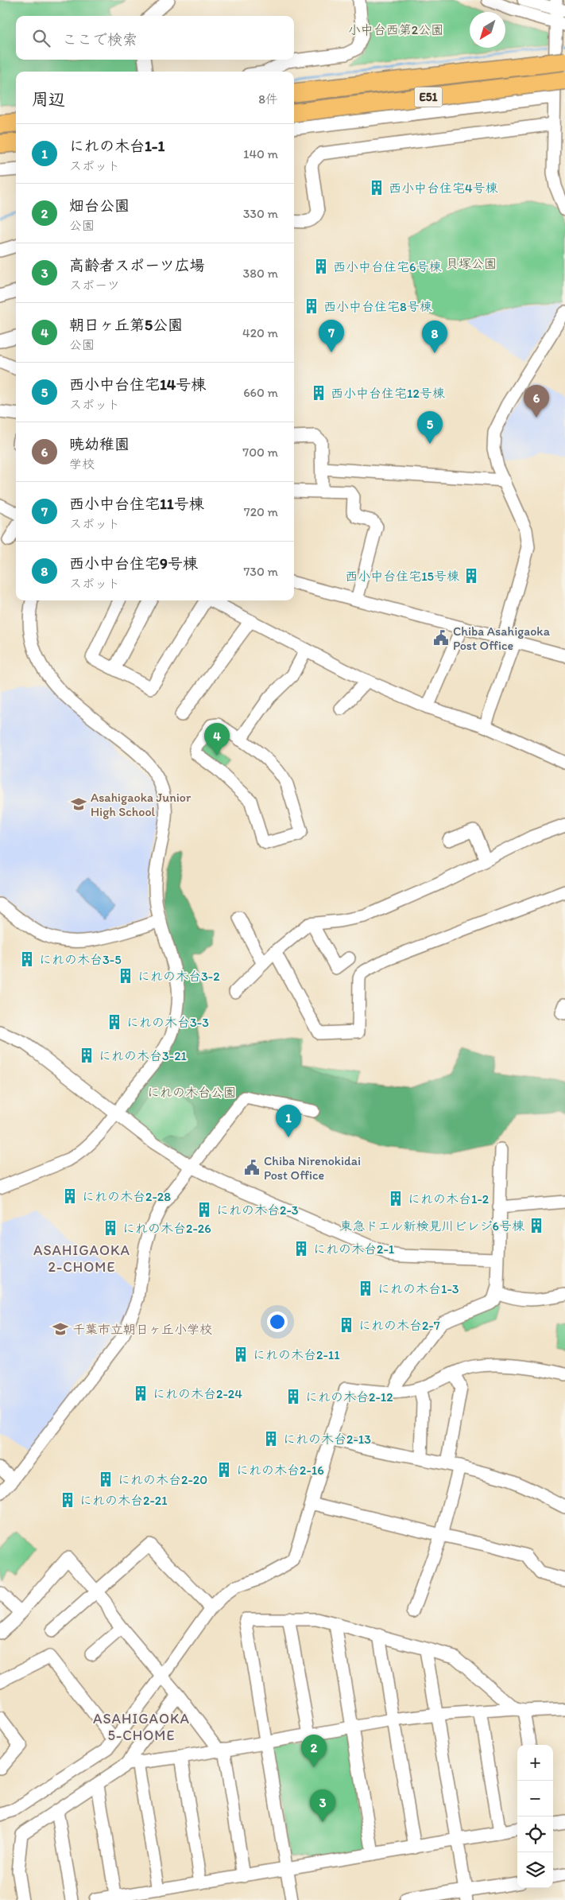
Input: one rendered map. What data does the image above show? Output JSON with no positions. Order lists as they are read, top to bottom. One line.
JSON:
{"streets":{"highway":["E51"]},"districts":["ASAHIGAOKA 2-CHOME","ASAHIGAOKA 5-CHOME"],"parks":["小中台西第2公園","貝塚公園","にれの木台公園"],"places":{"building":["西小中台住宅4号棟","西小中台住宅6号棟","西小中台住宅8号棟","西小中台住宅12号棟","西小中台住宅15号棟","にれの木台3-5","にれの木台3-2","にれの木台3-3","にれの木台3-21","にれの木台2-28","にれの木台1-2","にれの木台2-3","東急ドエル新検見川ビレジ6号棟","にれの木台2-26","にれの木台2-1","にれの木台1-3","にれの木台2-7","にれの木台2-11","にれの木台2-24","にれの木台2-12","にれの木台2-13","にれの木台2-16","にれの木台2-20","にれの木台2-21"],"public building":["Chiba Asahigaoka Post Office","Chiba Nirenokidai Post Office"],"school or university":["Asahigaoka Junior High School","千葉市立朝日ヶ丘小学校"]},"north":"bottom left","page":{"search":"ここで検索","heading":["周辺","8件"],"list":[{"mark":"1","name":"にれの木台1-1","note":"スポット","value":"140 m"},{"mark":"2","name":"畑台公園","note":"公園","value":"330 m"},{"mark":"3","name":"高齢者スポーツ広場","note":"スポーツ","value":"380 m"},{"mark":"4","name":"朝日ヶ丘第5公園","note":"公園","value":"420 m"},{"mark":"5","name":"西小中台住宅14号棟","note":"スポット","value":"660 m"},{"mark":"6","name":"暁幼稚園","note":"学校","value":"700 m"},{"mark":"7","name":"西小中台住宅11号棟","note":"スポット","value":"720 m"},{"mark":"8","name":"西小中台住宅9号棟","note":"スポット","value":"730 m"}],"pins":["7","8","6","5","4","1","2","3"],"map_buttons":["+","−"]}}
